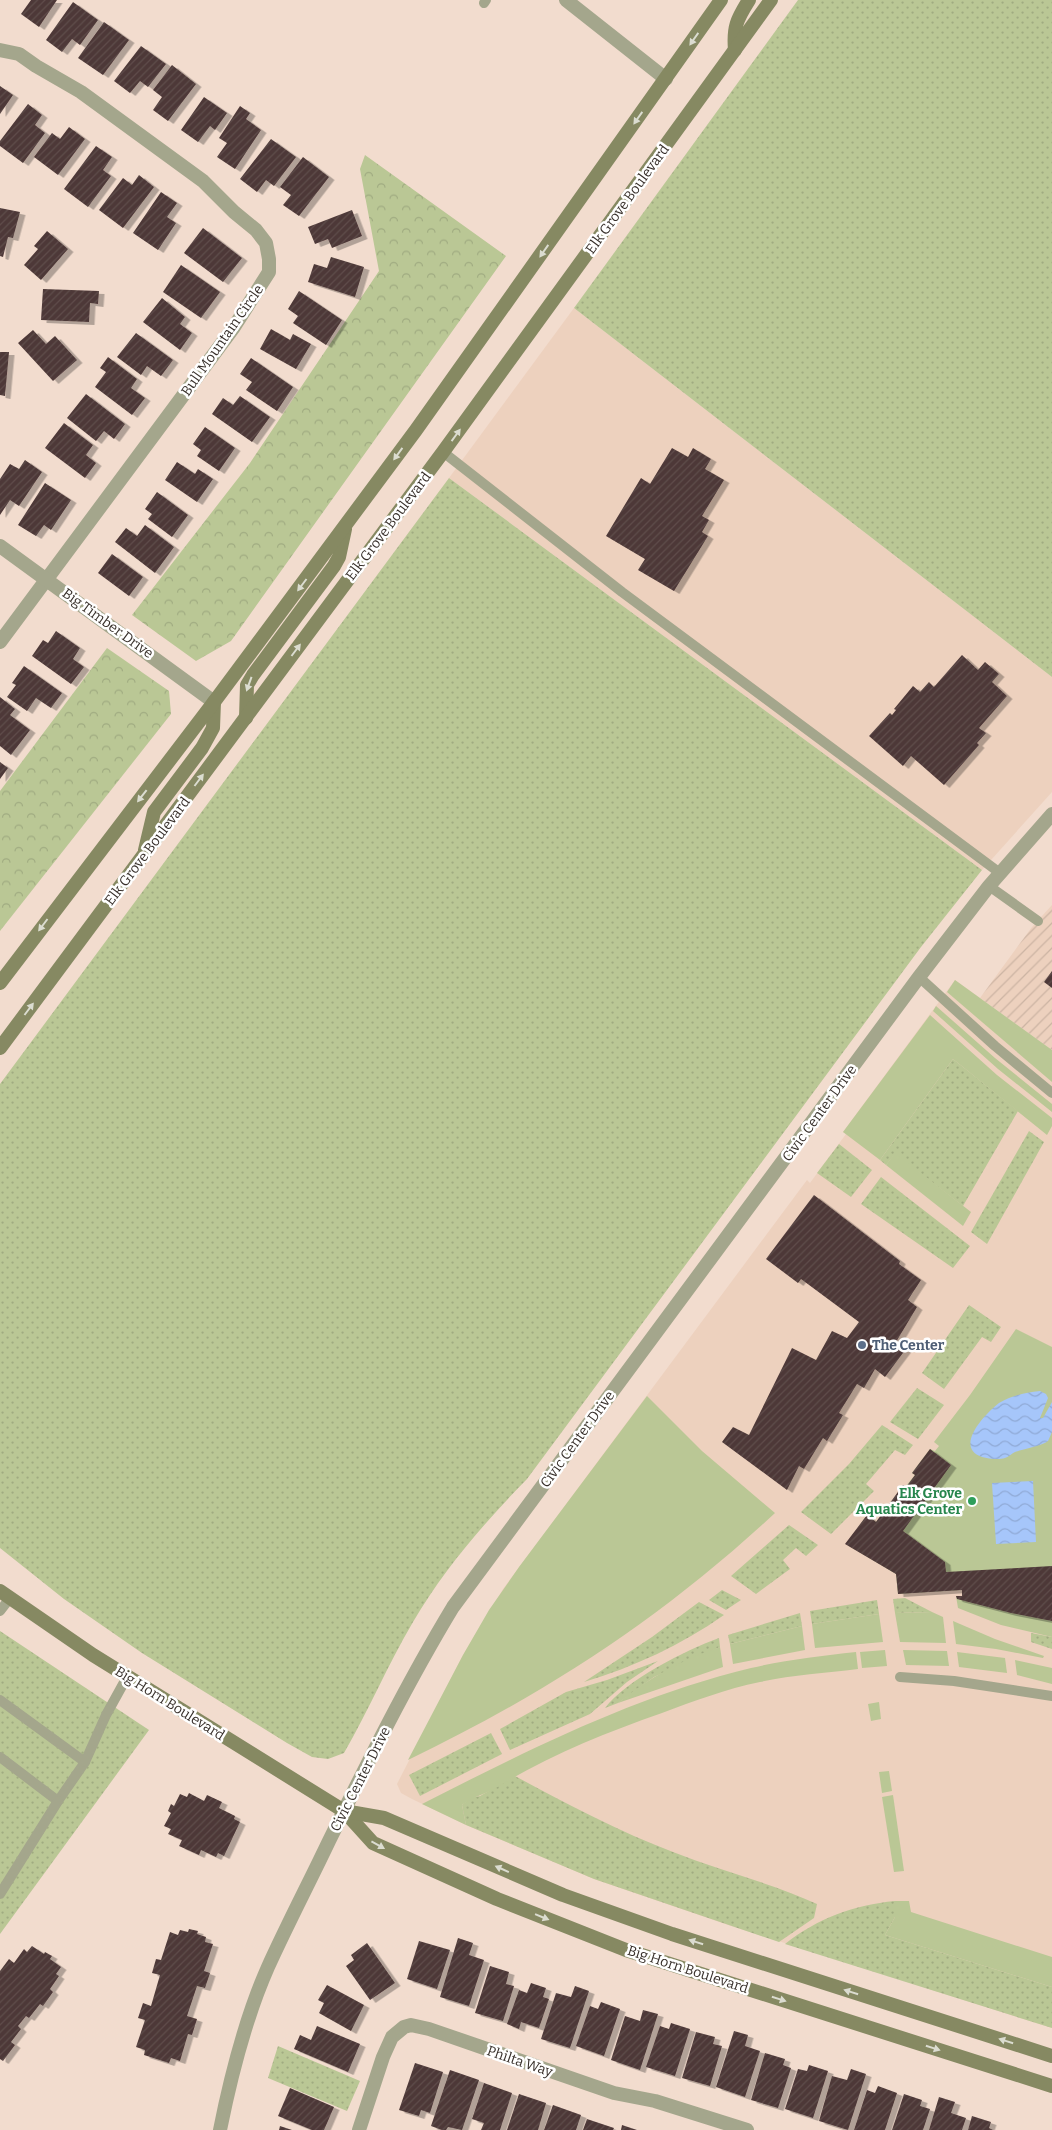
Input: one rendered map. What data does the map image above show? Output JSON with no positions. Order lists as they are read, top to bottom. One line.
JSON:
{"streets":{"main road":["Elk Grove Boulevard","Big Horn Boulevard"],"street":["Bull Mountain Circle","Big Timber Drive","Civic Center Drive","Philta Way"]},"crossings":[["Bull Mountain Circle","Big Timber Drive"],["Civic Center Drive","Big Horn Boulevard"]],"places":["The Center","Elk Grove Aquatics Center"]}
